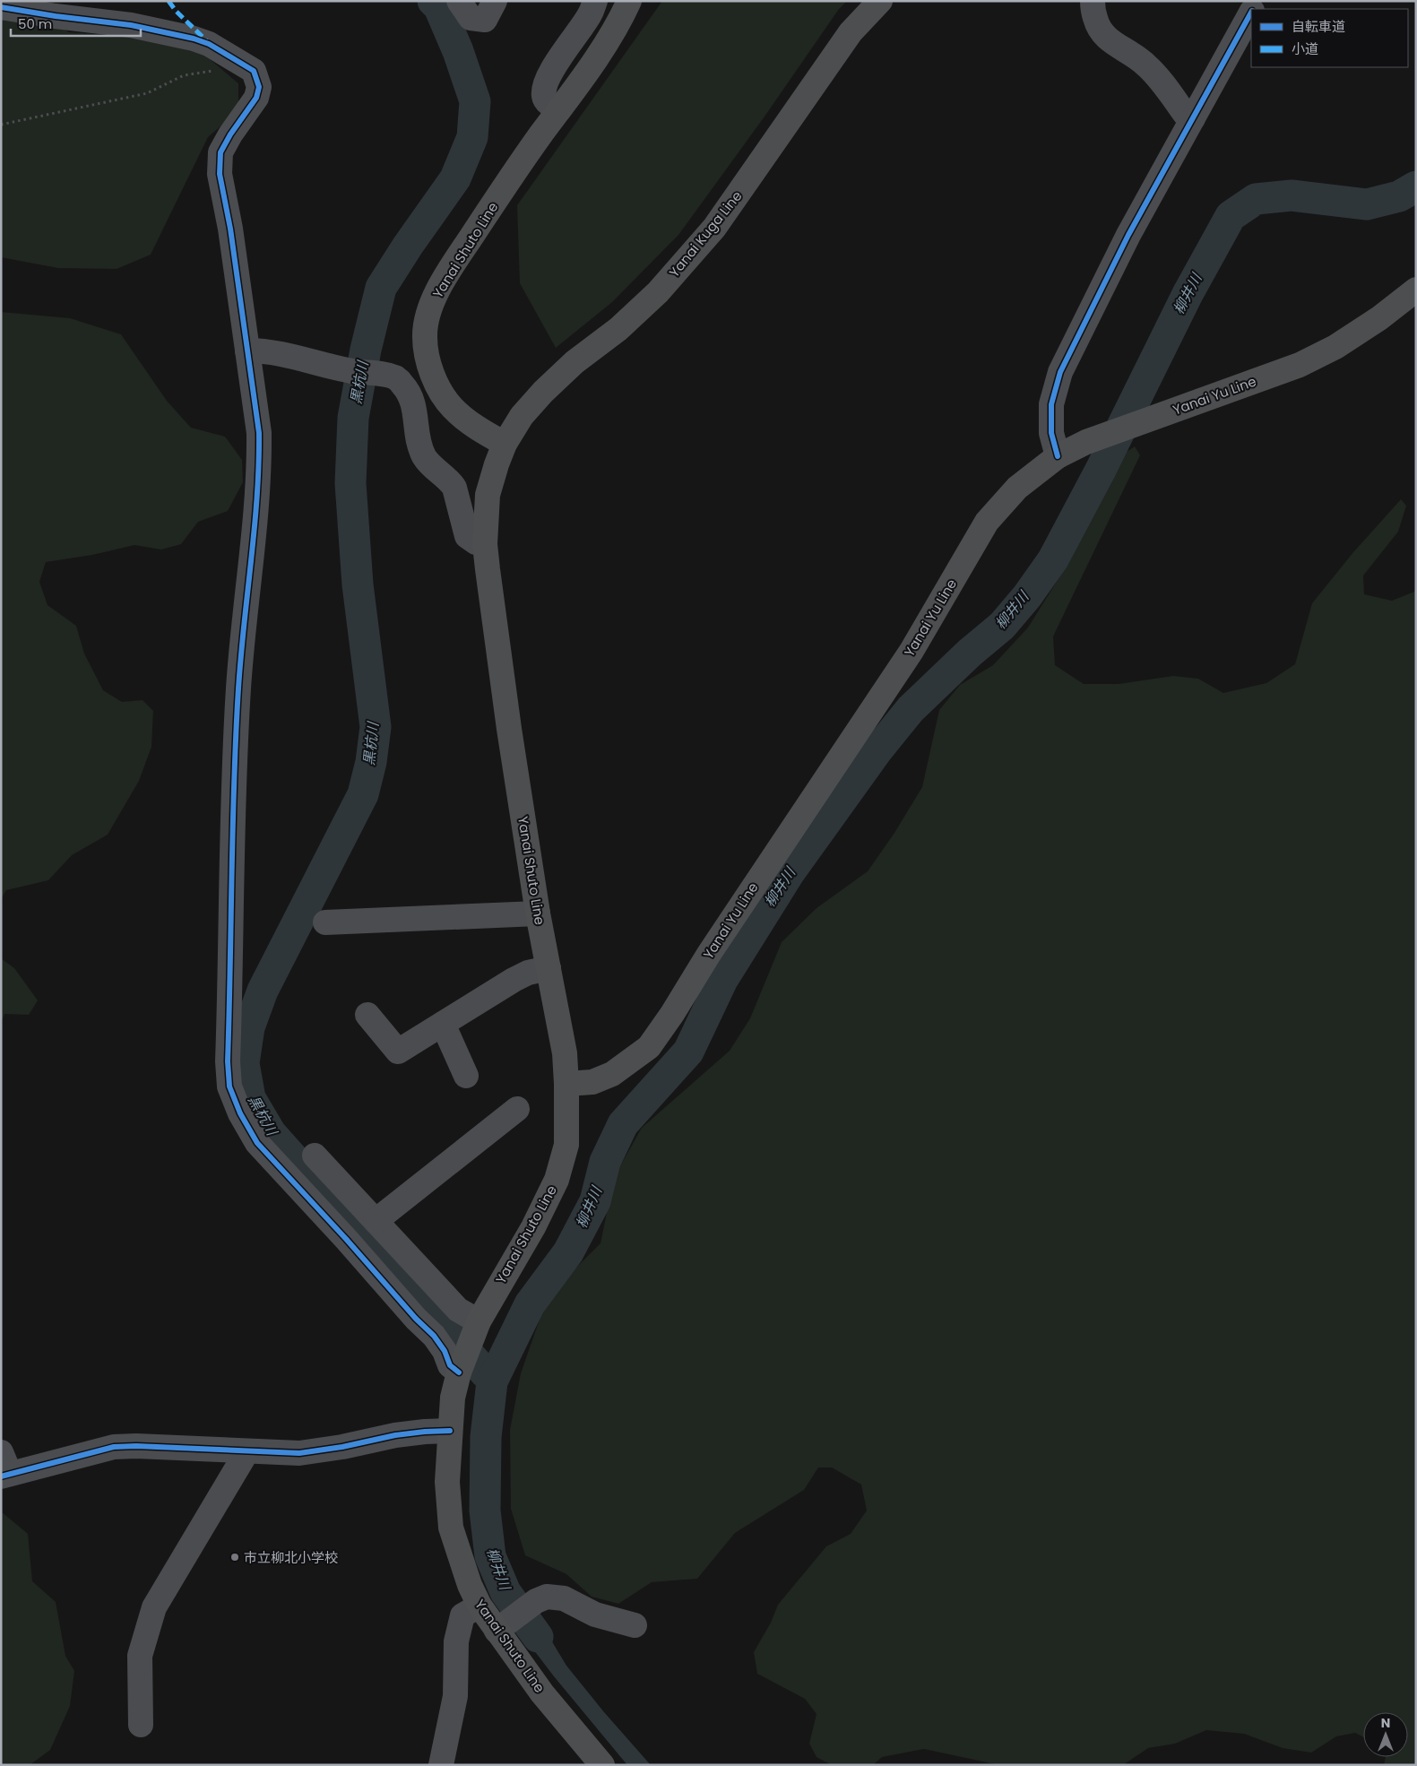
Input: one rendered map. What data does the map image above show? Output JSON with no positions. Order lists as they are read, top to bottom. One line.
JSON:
{"streets":{"main road":["Yanai Kuga Line","Yanai Shuto Line","Yanai Yu Line"]},"crossings":[["Yanai Kuga Line","Yanai Shuto Line"],["Yanai Shuto Line","Yanai Yu Line"]],"water":["柳井川","黒杭川"],"places":["市立柳北小学校"],"legend":["自転車道","小道"],"scale_bar":"50 m","north":"top"}
